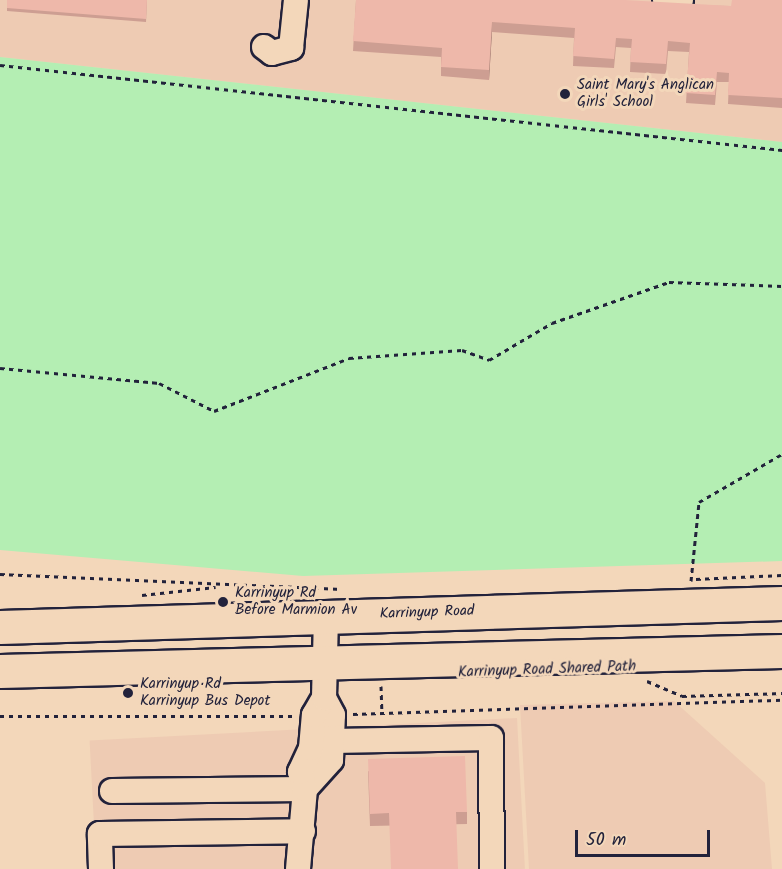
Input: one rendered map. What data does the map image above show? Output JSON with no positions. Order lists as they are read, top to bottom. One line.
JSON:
{"streets":{"highway":["Karrinyup Road"],"path":["Karrinyup Road Shared Path"]},"places":["Saint Mary's Anglican Girls' School","Karrinyup Rd Before Marmion Av","Karrinyup Rd Karrinyup Bus Depot"],"scale_bar":"50 m"}
